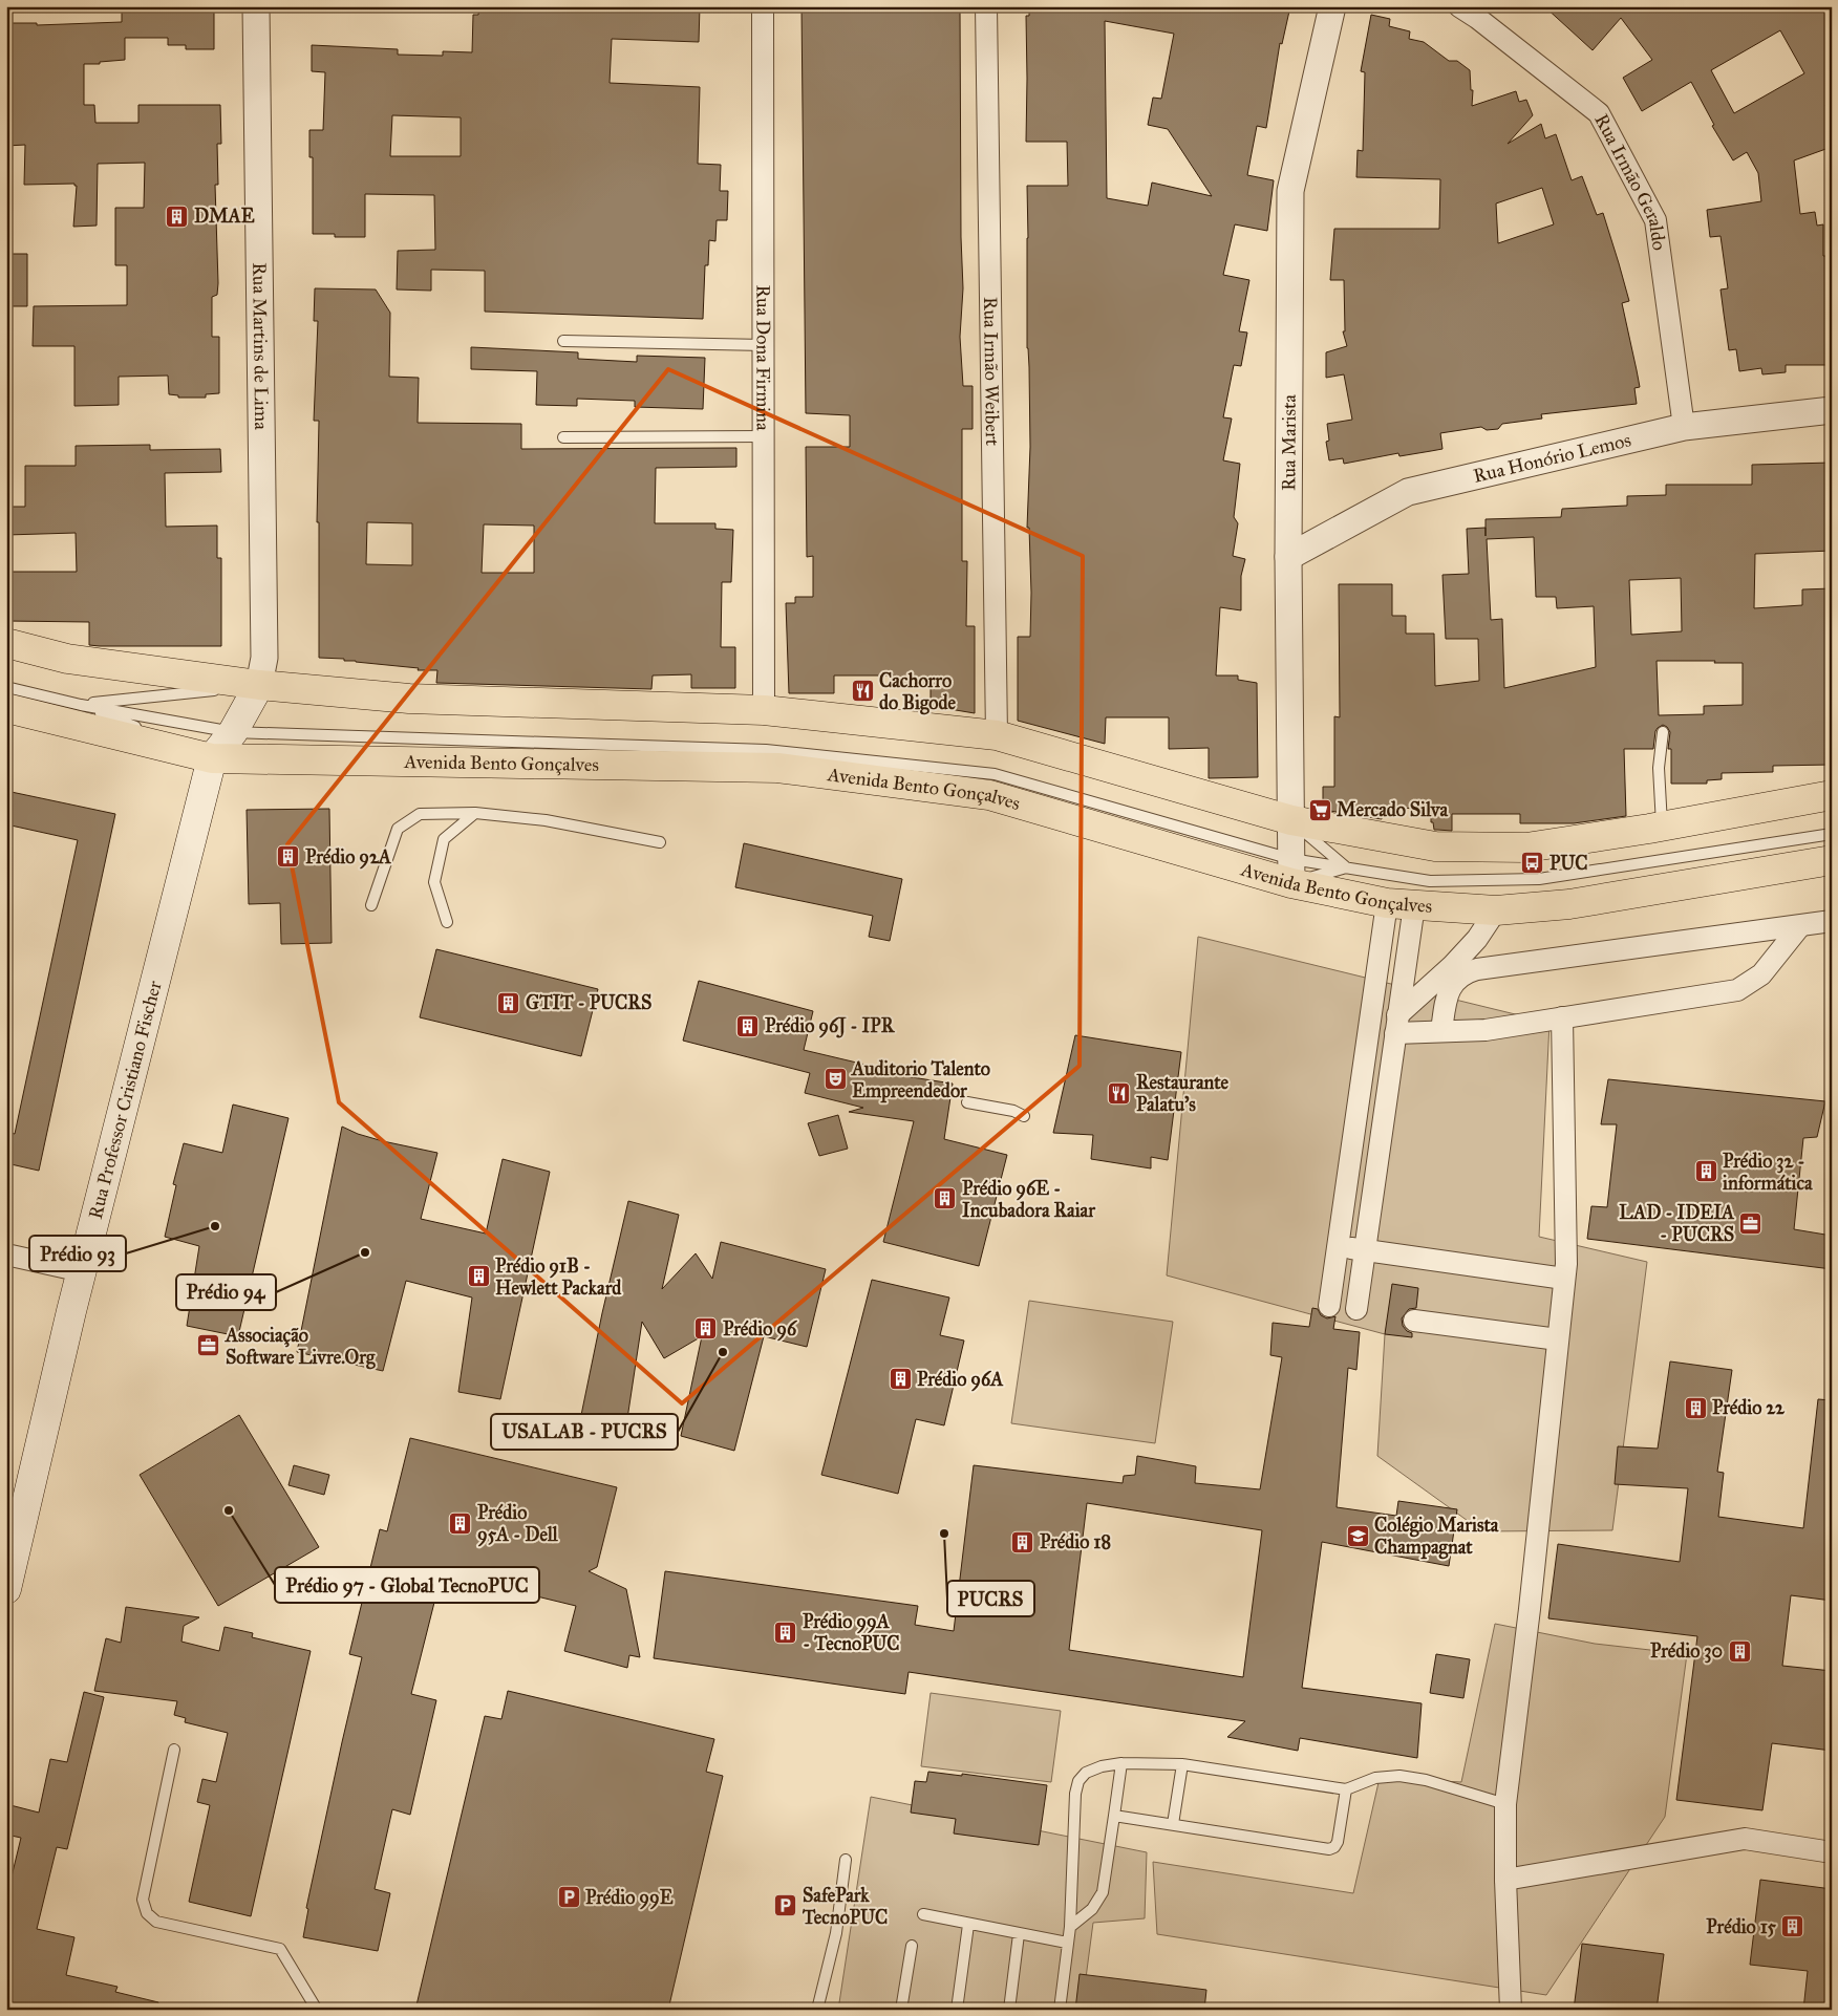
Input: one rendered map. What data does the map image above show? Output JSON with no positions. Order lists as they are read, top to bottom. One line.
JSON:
{"streets":{"main road":["Avenida Bento Gonçalves","Rua Professor Cristiano Fischer"],"street":["Rua Irmão Geraldo","Rua Martins de Lima","Rua Dona Firmina","Rua Irmão Weibert","Rua Marista","Rua Honório Lemos"]},"crossings":[["Rua Irmão Geraldo","Rua Honório Lemos"],["Rua Martins de Lima","Rua Professor Cristiano Fischer"],["Rua Marista","Rua Honório Lemos"],["Rua Marista","Avenida Bento Gonçalves"],["Avenida Bento Gonçalves","Rua Professor Cristiano Fischer"]],"places":{"building":["DMAE","Prédio 92A","GTIT - PUCRS","Prédio 96J - IPR","Prédio 32 - informática","Prédio 96E - Incubadora Raiar","Prédio 91B - Hewlett Packard","Prédio 96","Prédio 96A","Prédio 22","Prédio 95A - Dell","Prédio 18","Prédio 99A - TecnoPUC","Prédio 30","Prédio 15"],"restaurant":["Cachorro do Bigode","Restaurante Palatu's"],"supermarket":["Mercado Silva"],"bus stop":["PUC"],"theatre":["Auditorio Talento Empreendedor"],"office":["LAD - IDEIA - PUCRS","Associação Software Livre.Org"],"other":["Prédio 93","Prédio 94","USALAB - PUCRS","Prédio 97 - Global TecnoPUC","PUCRS"],"school or university":["Colégio Marista Champagnat"],"parking":["Prédio 99E","SafePark TecnoPUC"]}}
